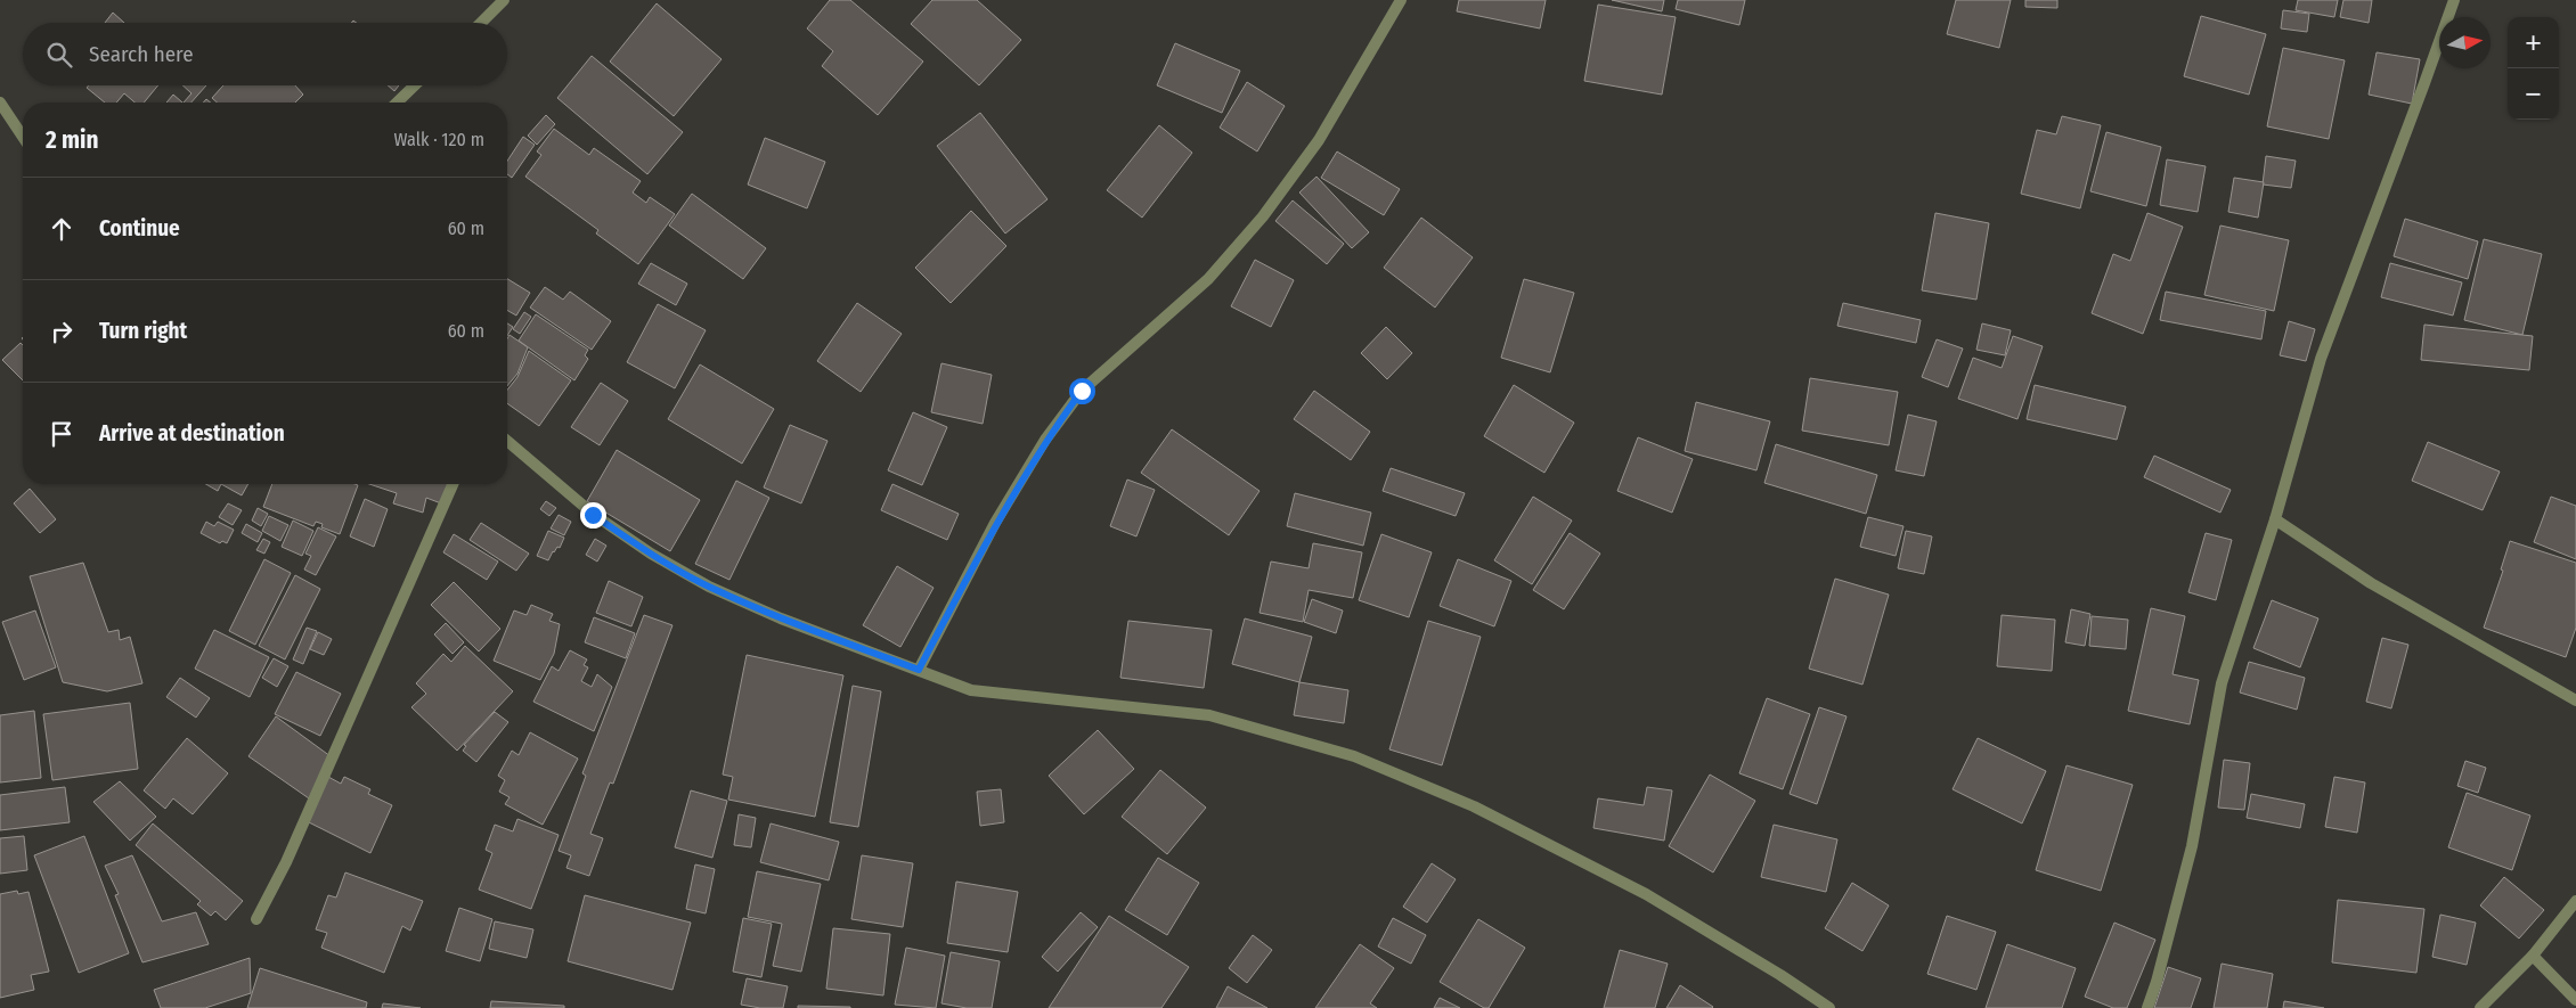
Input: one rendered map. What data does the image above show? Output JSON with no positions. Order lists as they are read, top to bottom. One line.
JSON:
{"north":"right","page":{"map_buttons":["+","−"],"search":"Search here","heading":["2 min","Walk · 120 m"],"list":[["Continue","60 m"],["Turn right","60 m"],"Arrive at destination"]}}
